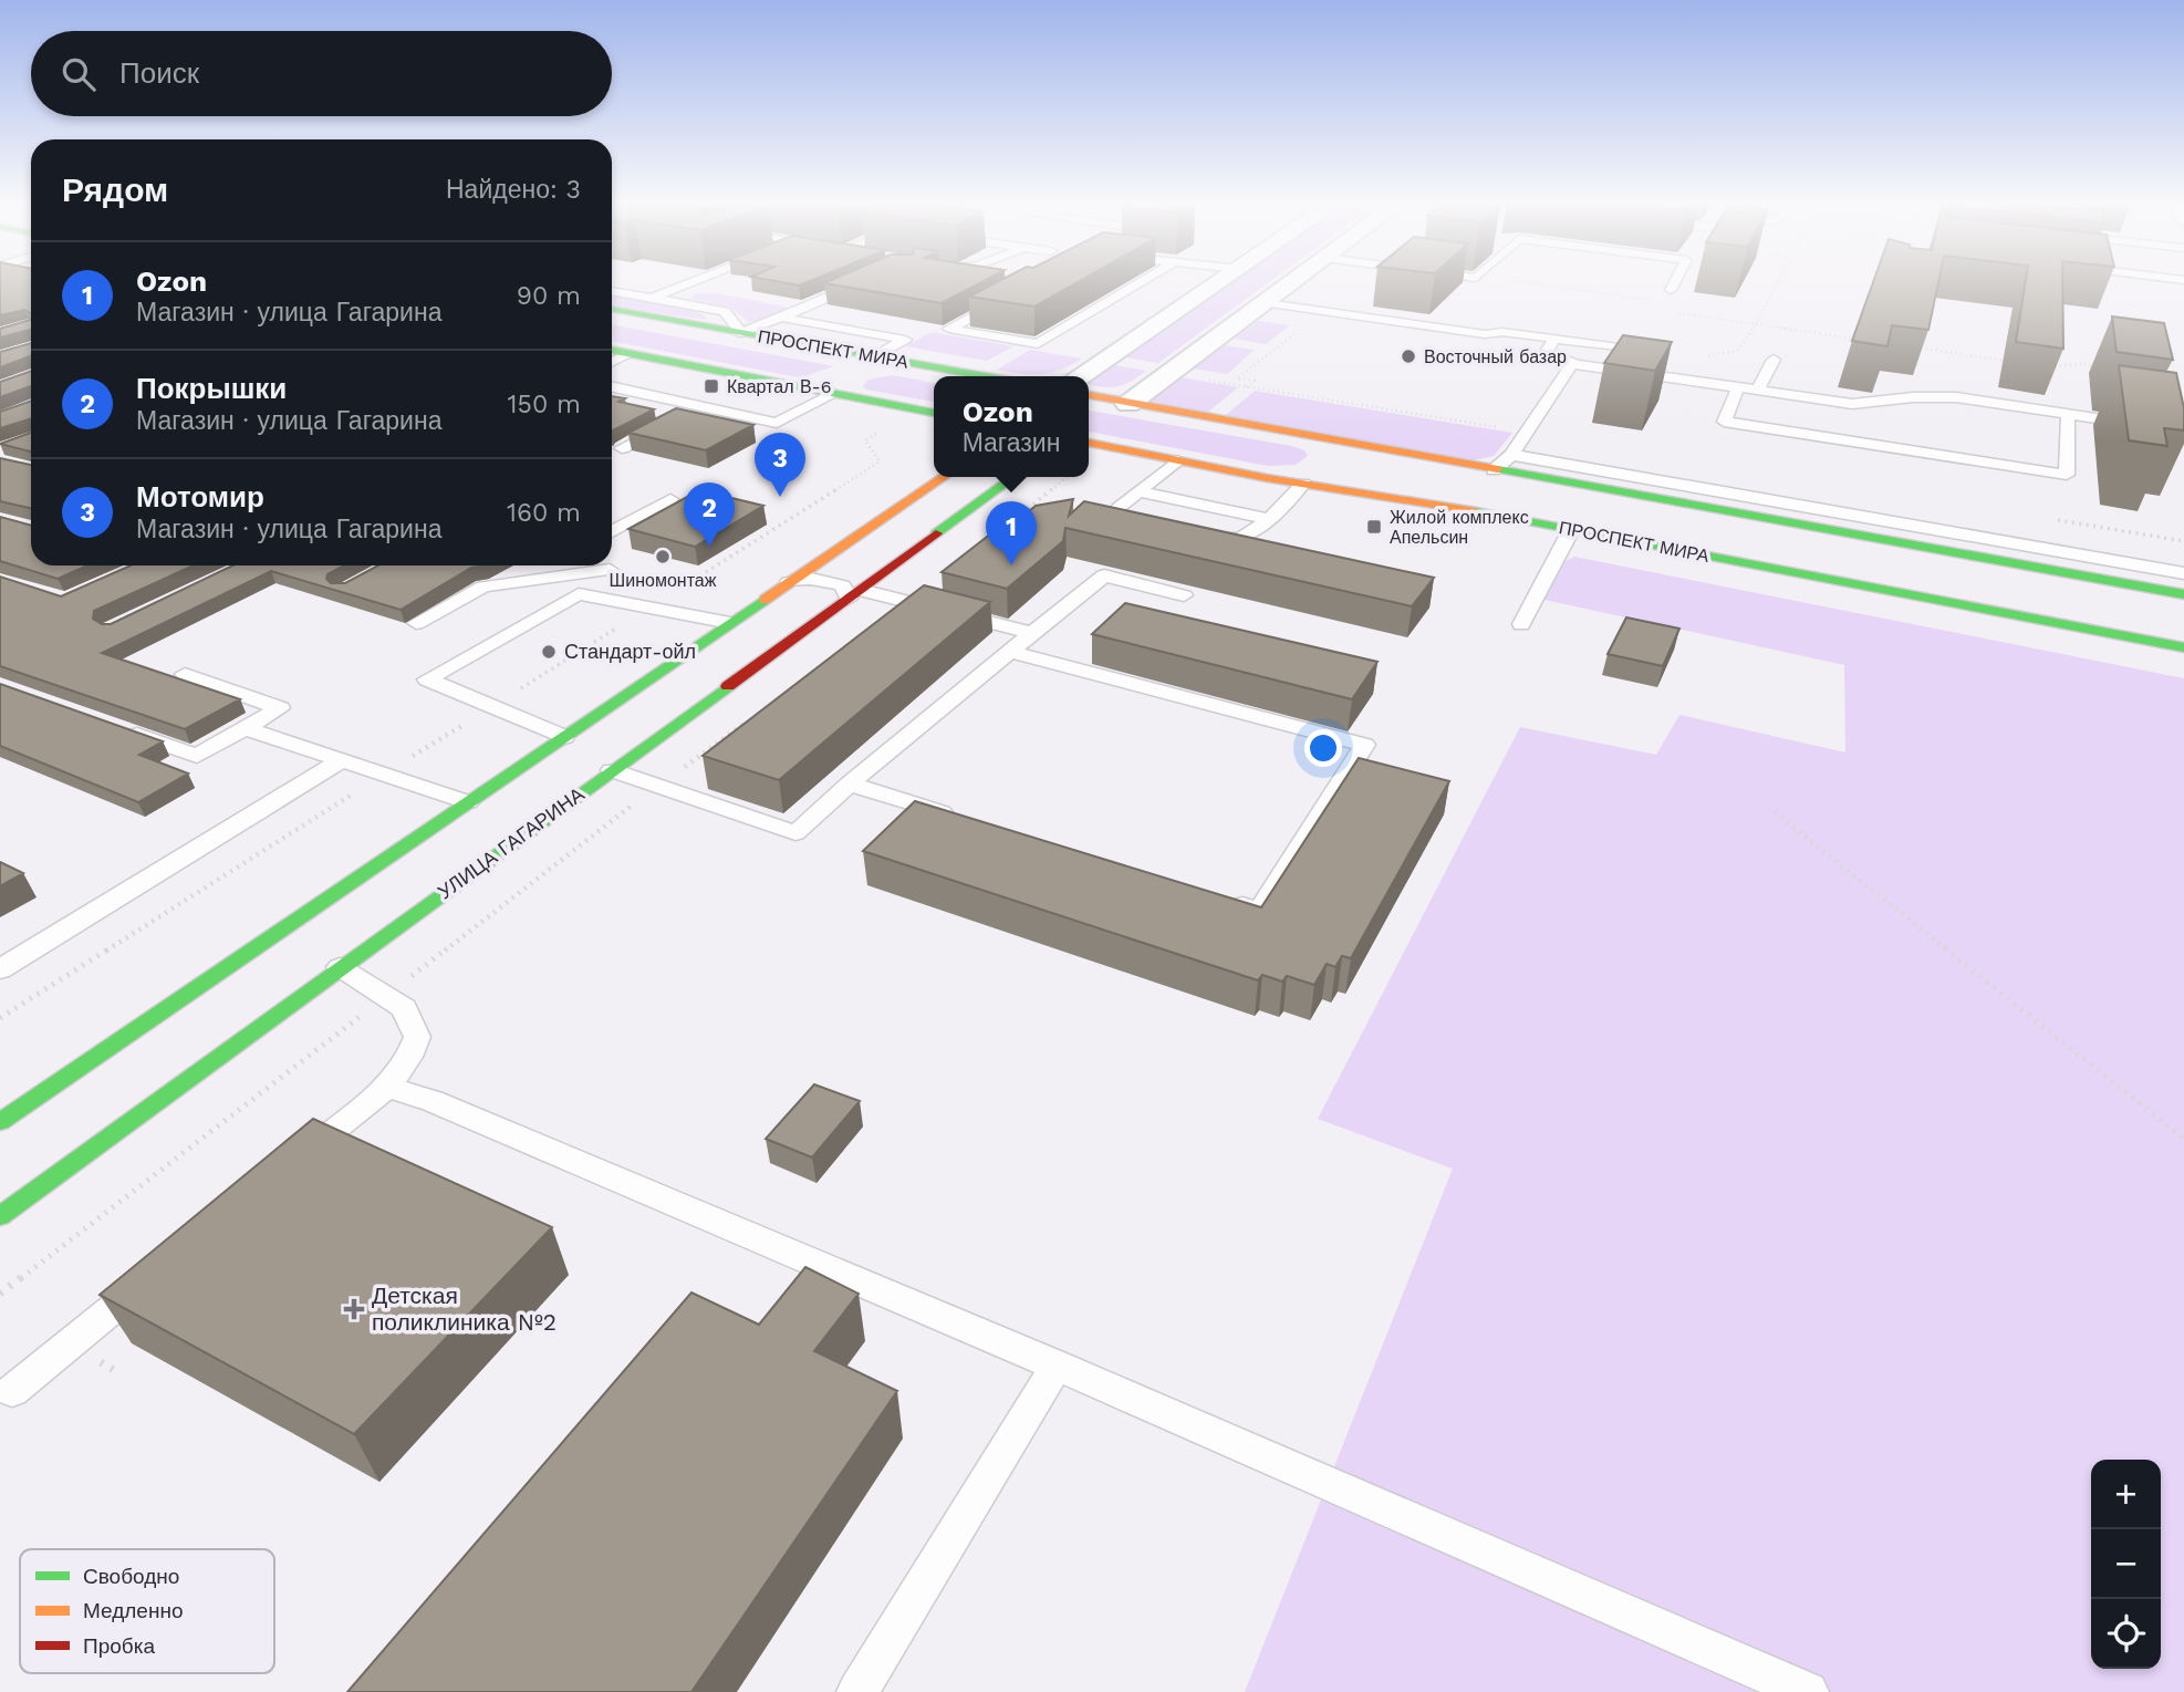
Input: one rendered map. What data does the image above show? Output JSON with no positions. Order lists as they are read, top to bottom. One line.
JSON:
{"streets":{"main road":["ПРОСПЕКТ МИРА","УЛИЦА ГАГАРИНА"]},"places":{"other":["Восточный базар","Шиномонтаж","Стандарт-ойл"],"transit":["Квартал В-6","Жилой комплекс Апельсин"],"health":["Детская поликлиника №2"]},"legend":["Свободно","Медленно","Пробка"],"page":{"search":"Поиск","heading":["Рядом","Найдено: 3"],"list":[{"mark":"1","name":"Ozon","note":"Магазин · улица Гагарина","value":"90 m"},{"mark":"2","name":"Покрышки","note":"Магазин · улица Гагарина","value":"150 m"},{"mark":"3","name":"Мотомир","note":"Магазин · улица Гагарина","value":"160 m"}],"popup":["Ozon","Магазин"],"pins":["3","2","1"],"map_buttons":["+","−"]}}
